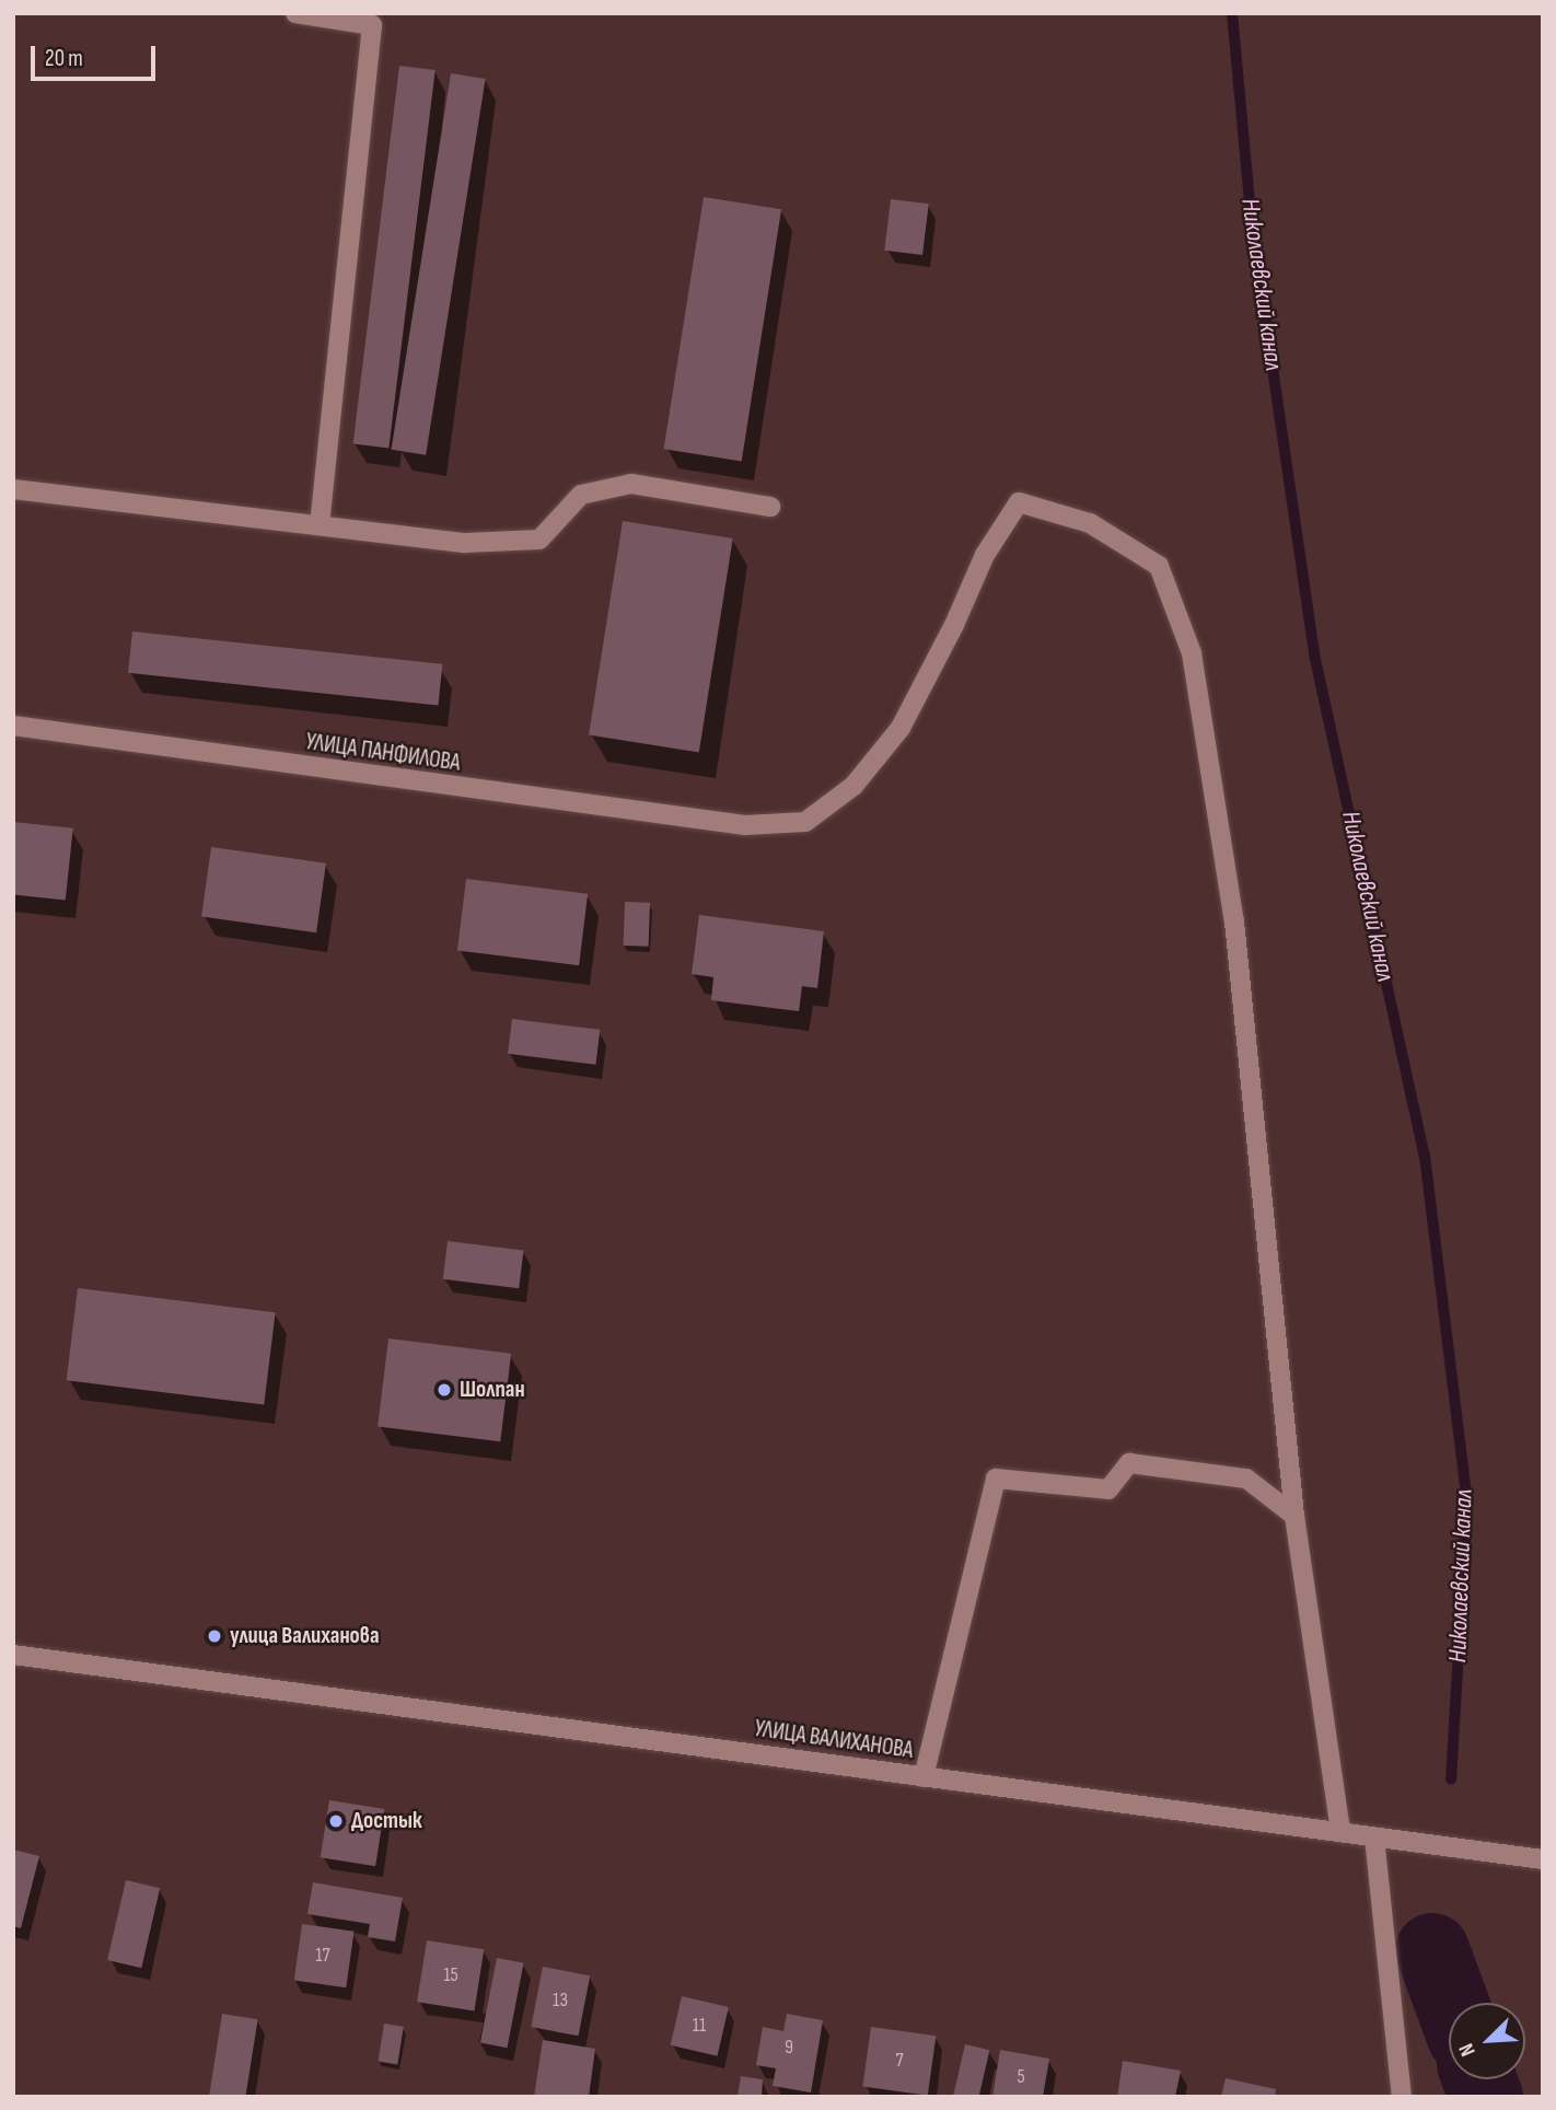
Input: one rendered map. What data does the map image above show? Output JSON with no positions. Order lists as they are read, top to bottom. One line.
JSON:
{"streets":{"street":["УЛИЦА ПАНФИЛОВА","УЛИЦА ВАЛИХАНОВА"]},"water":["Николаевский канал"],"places":["Шолпан","улица Валиханова","Достык"],"house_numbers":["17","15","13","11","9","7","5"],"scale_bar":"20 m","north":"bottom left"}
